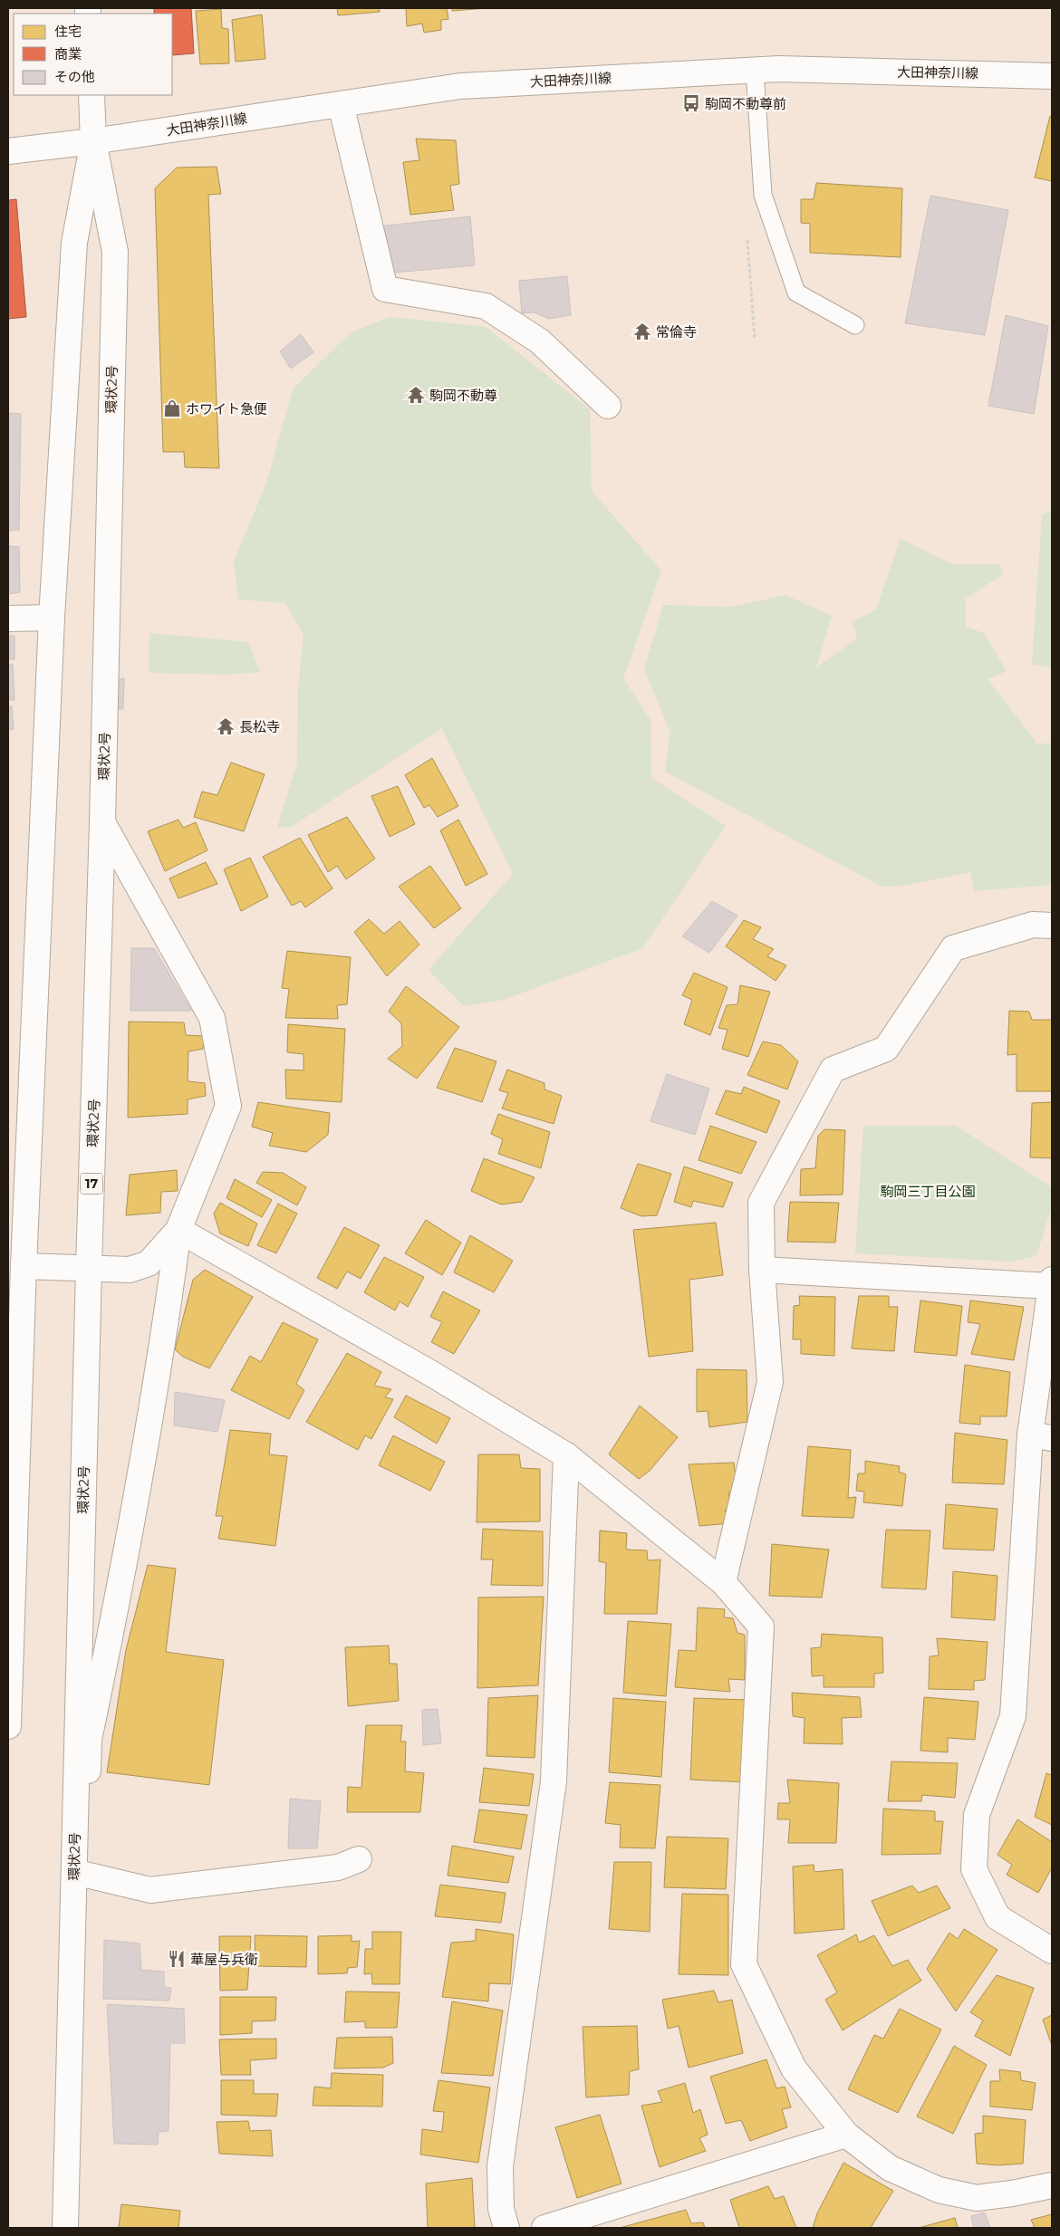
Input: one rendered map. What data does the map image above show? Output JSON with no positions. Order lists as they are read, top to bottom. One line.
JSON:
{"streets":{"street":["大田神奈川線","環状2号","17"]},"crossings":[["大田神奈川線","環状2号"],["大田神奈川線","17"],["環状2号","17"]],"parks":["駒岡三丁目公園"],"places":{"bus stop":["駒岡不動尊前"],"temple":["常倫寺","駒岡不動尊","長松寺"],"shop":["ホワイト急便"],"restaurant":["華屋与兵衛"]},"legend":["住宅","商業","その他"]}
